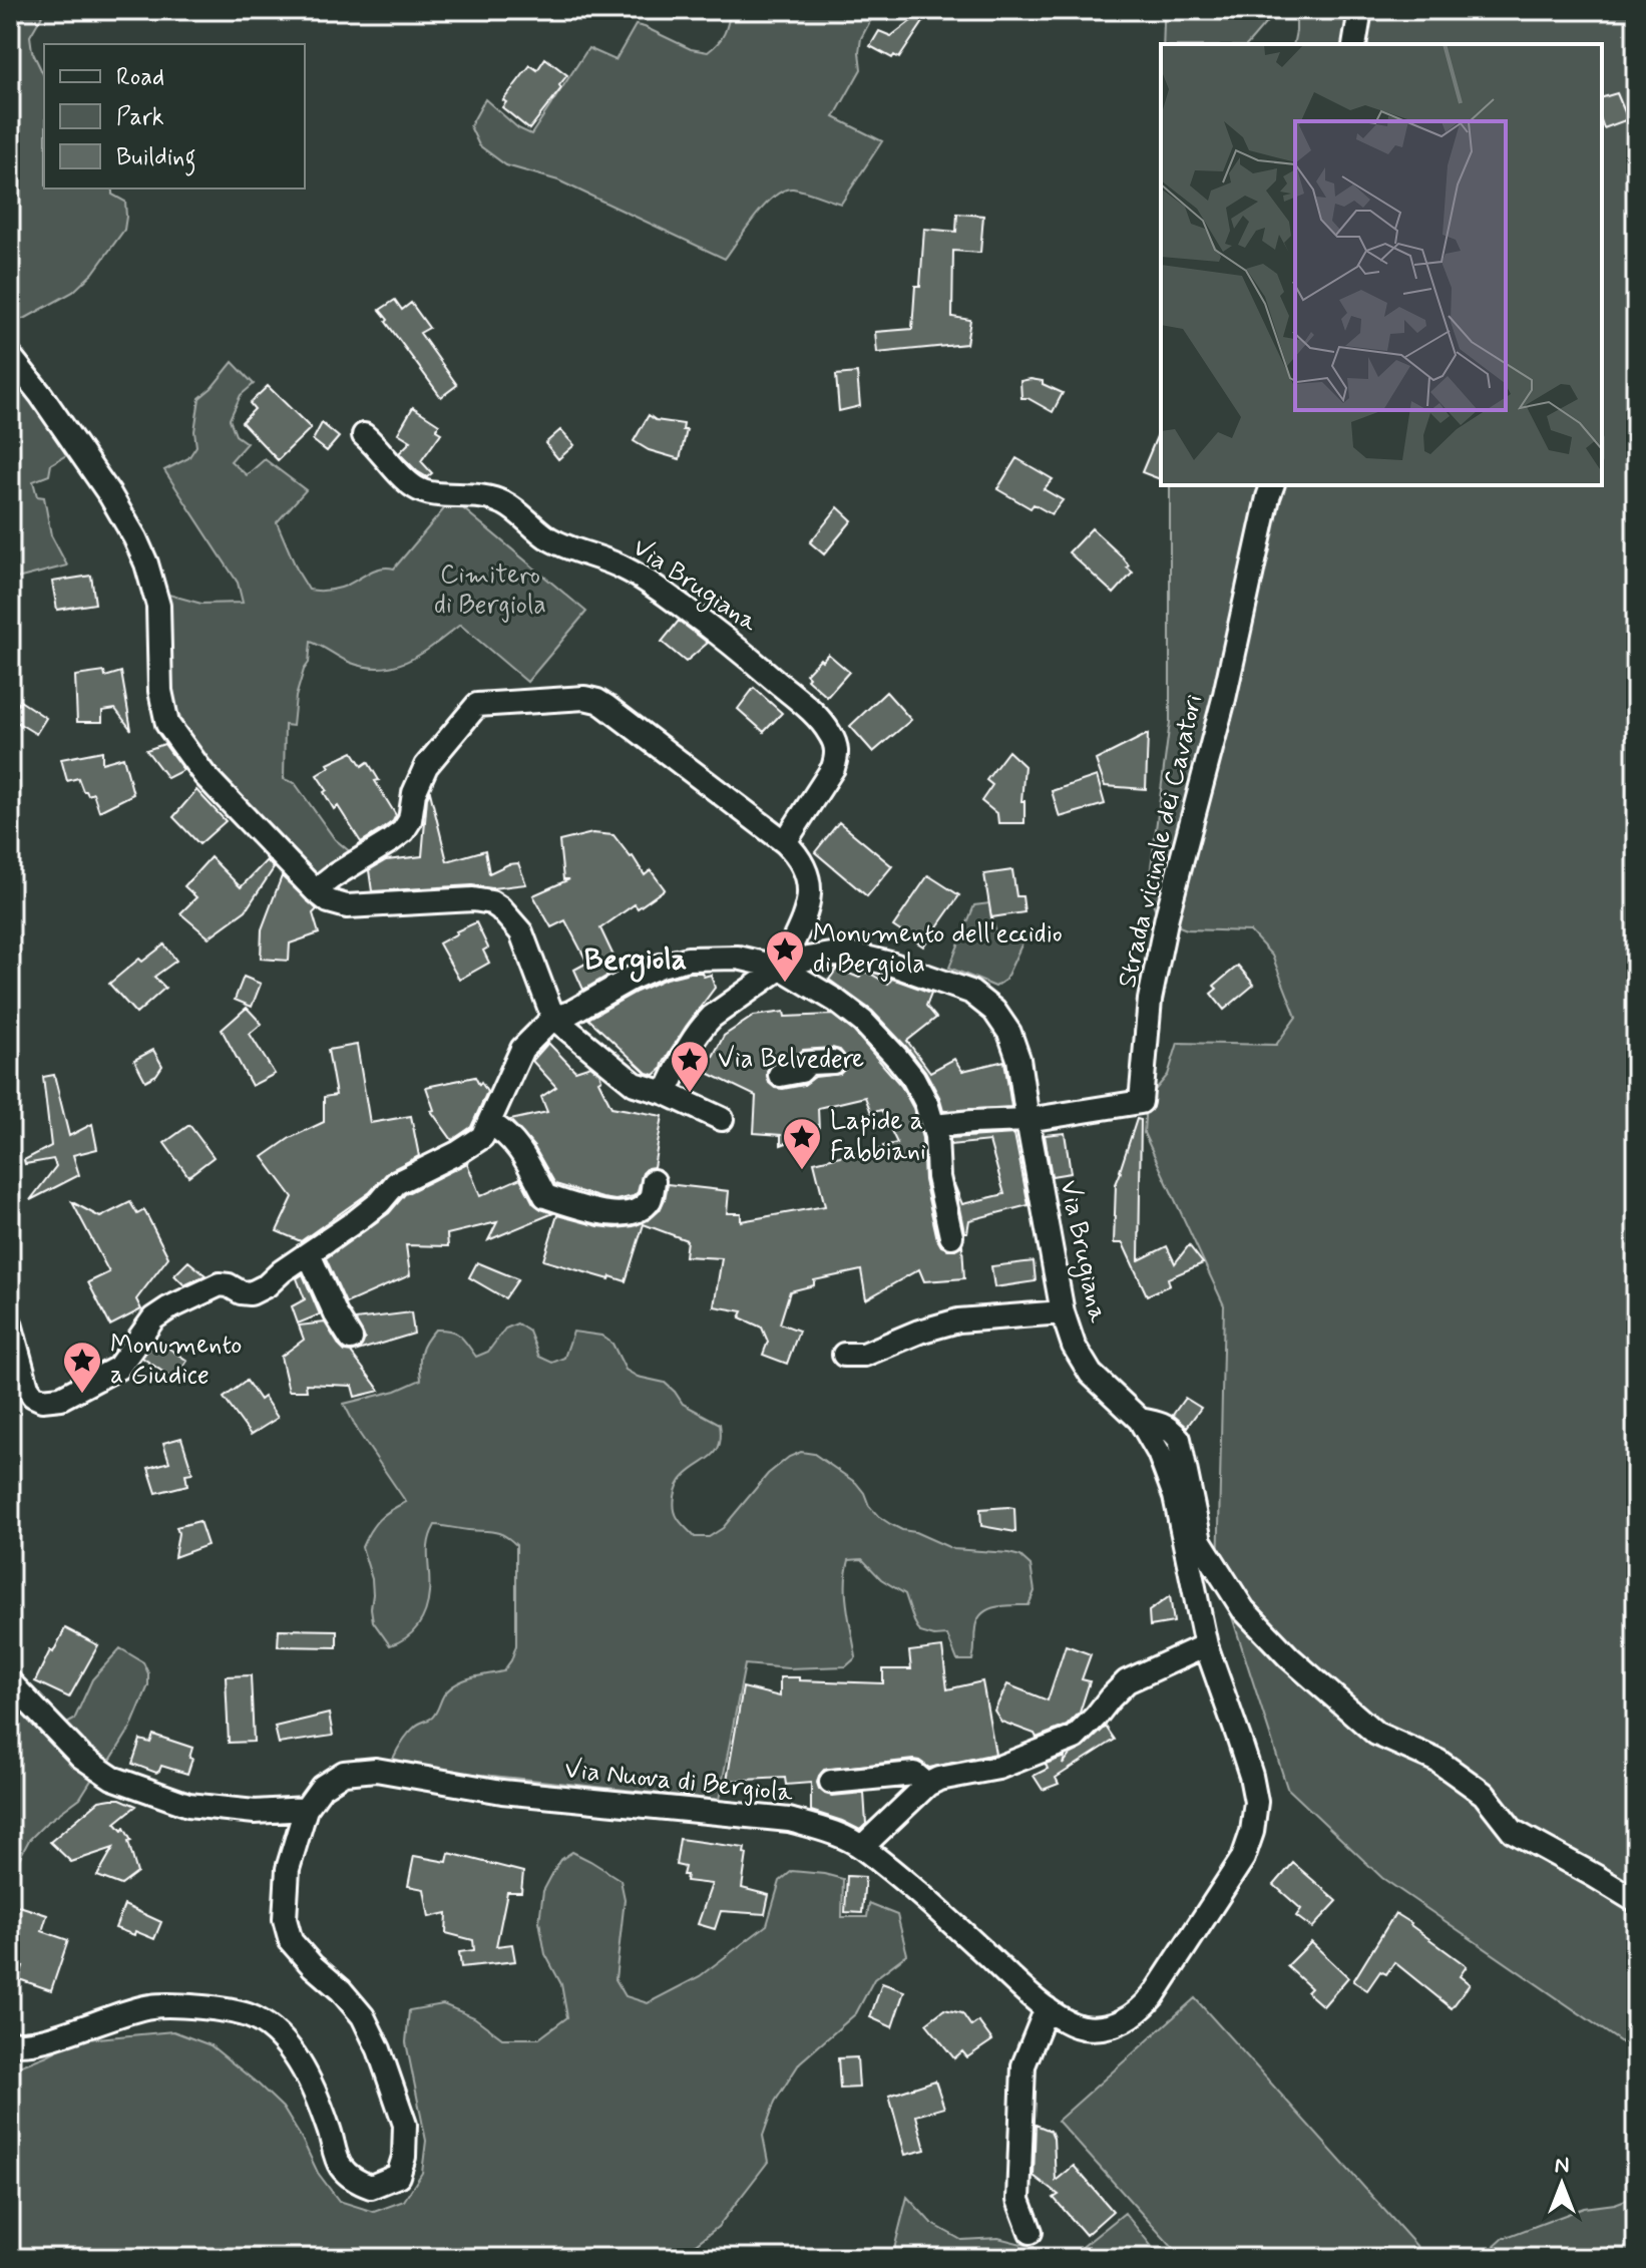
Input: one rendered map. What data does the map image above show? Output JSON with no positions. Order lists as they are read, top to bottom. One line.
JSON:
{"streets":{"street":["Via Brugiana","Strada vicinale dei Cavatori","Via Nuova di Bergiola"]},"crossings":[["Via Brugiana","Strada vicinale dei Cavatori"],["Via Brugiana","Via Nuova di Bergiola"]],"districts":["Bergiola"],"parks":["Cimitero di Bergiola"],"places":{"place":["Monumento dell'eccidio di Bergiola","Via Belvedere","Lapide a Fabbiani","Monumento a Giudice"]},"legend":["Road","Park","Building"],"north":"top"}
